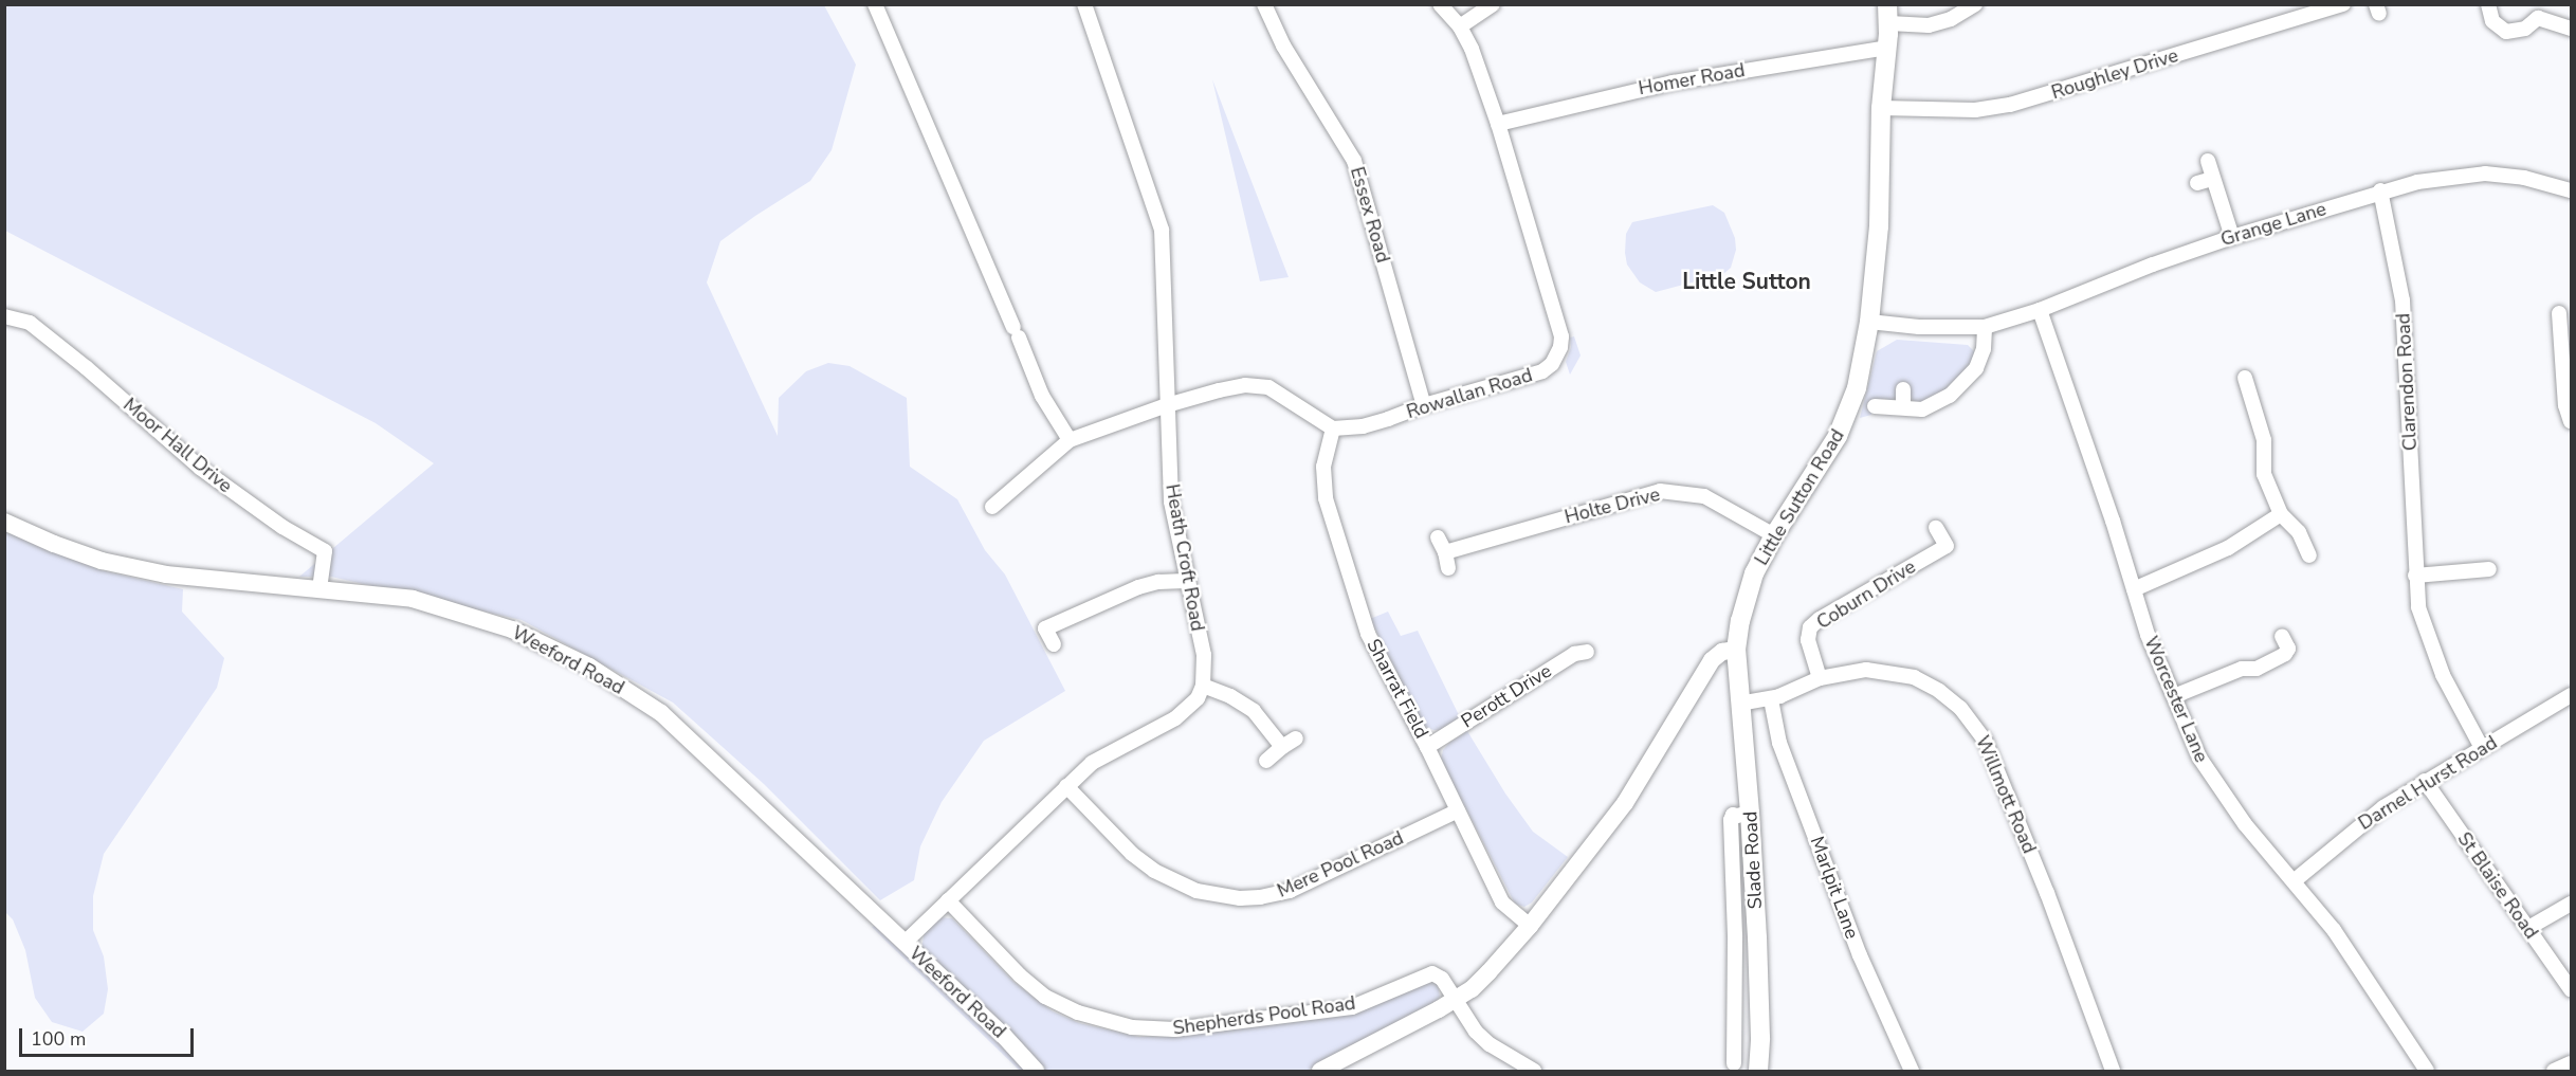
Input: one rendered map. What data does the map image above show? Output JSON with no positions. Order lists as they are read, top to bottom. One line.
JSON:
{"streets":{"main road":["Little Sutton Road","Slade Road"],"street":["Roughley Drive","Homer Road","Essex Road","Grange Lane","Clarendon Road","Rowallan Road","Moor Hall Drive","Holte Drive","Heath Croft Road","Coburn Drive","Weeford Road","Sharrat Field","Perott Drive","Worcester Lane","Darnel Hurst Road","Willmott Road","Mere Pool Road","St Blaise Road","Marlpit Lane","Shepherds Pool Road"]},"crossings":[["Roughley Drive","Little Sutton Road"],["Homer Road","Rowallan Road"],["Homer Road","Little Sutton Road"],["Essex Road","Rowallan Road"],["Grange Lane","Clarendon Road"],["Grange Lane","Little Sutton Road"],["Grange Lane","Worcester Lane"],["Clarendon Road","Darnel Hurst Road"],["Rowallan Road","Sharrat Field"],["Moor Hall Drive","Weeford Road"],["Little Sutton Road","Holte Drive"],["Little Sutton Road","Slade Road"],["Coburn Drive","Willmott Road"],["Sharrat Field","Perott Drive"],["Sharrat Field","Mere Pool Road"],["Worcester Lane","Darnel Hurst Road"],["Darnel Hurst Road","St Blaise Road"],["Willmott Road","Slade Road"],["Willmott Road","Marlpit Lane"]],"districts":["Little Sutton"],"scale_bar":"100 m"}
